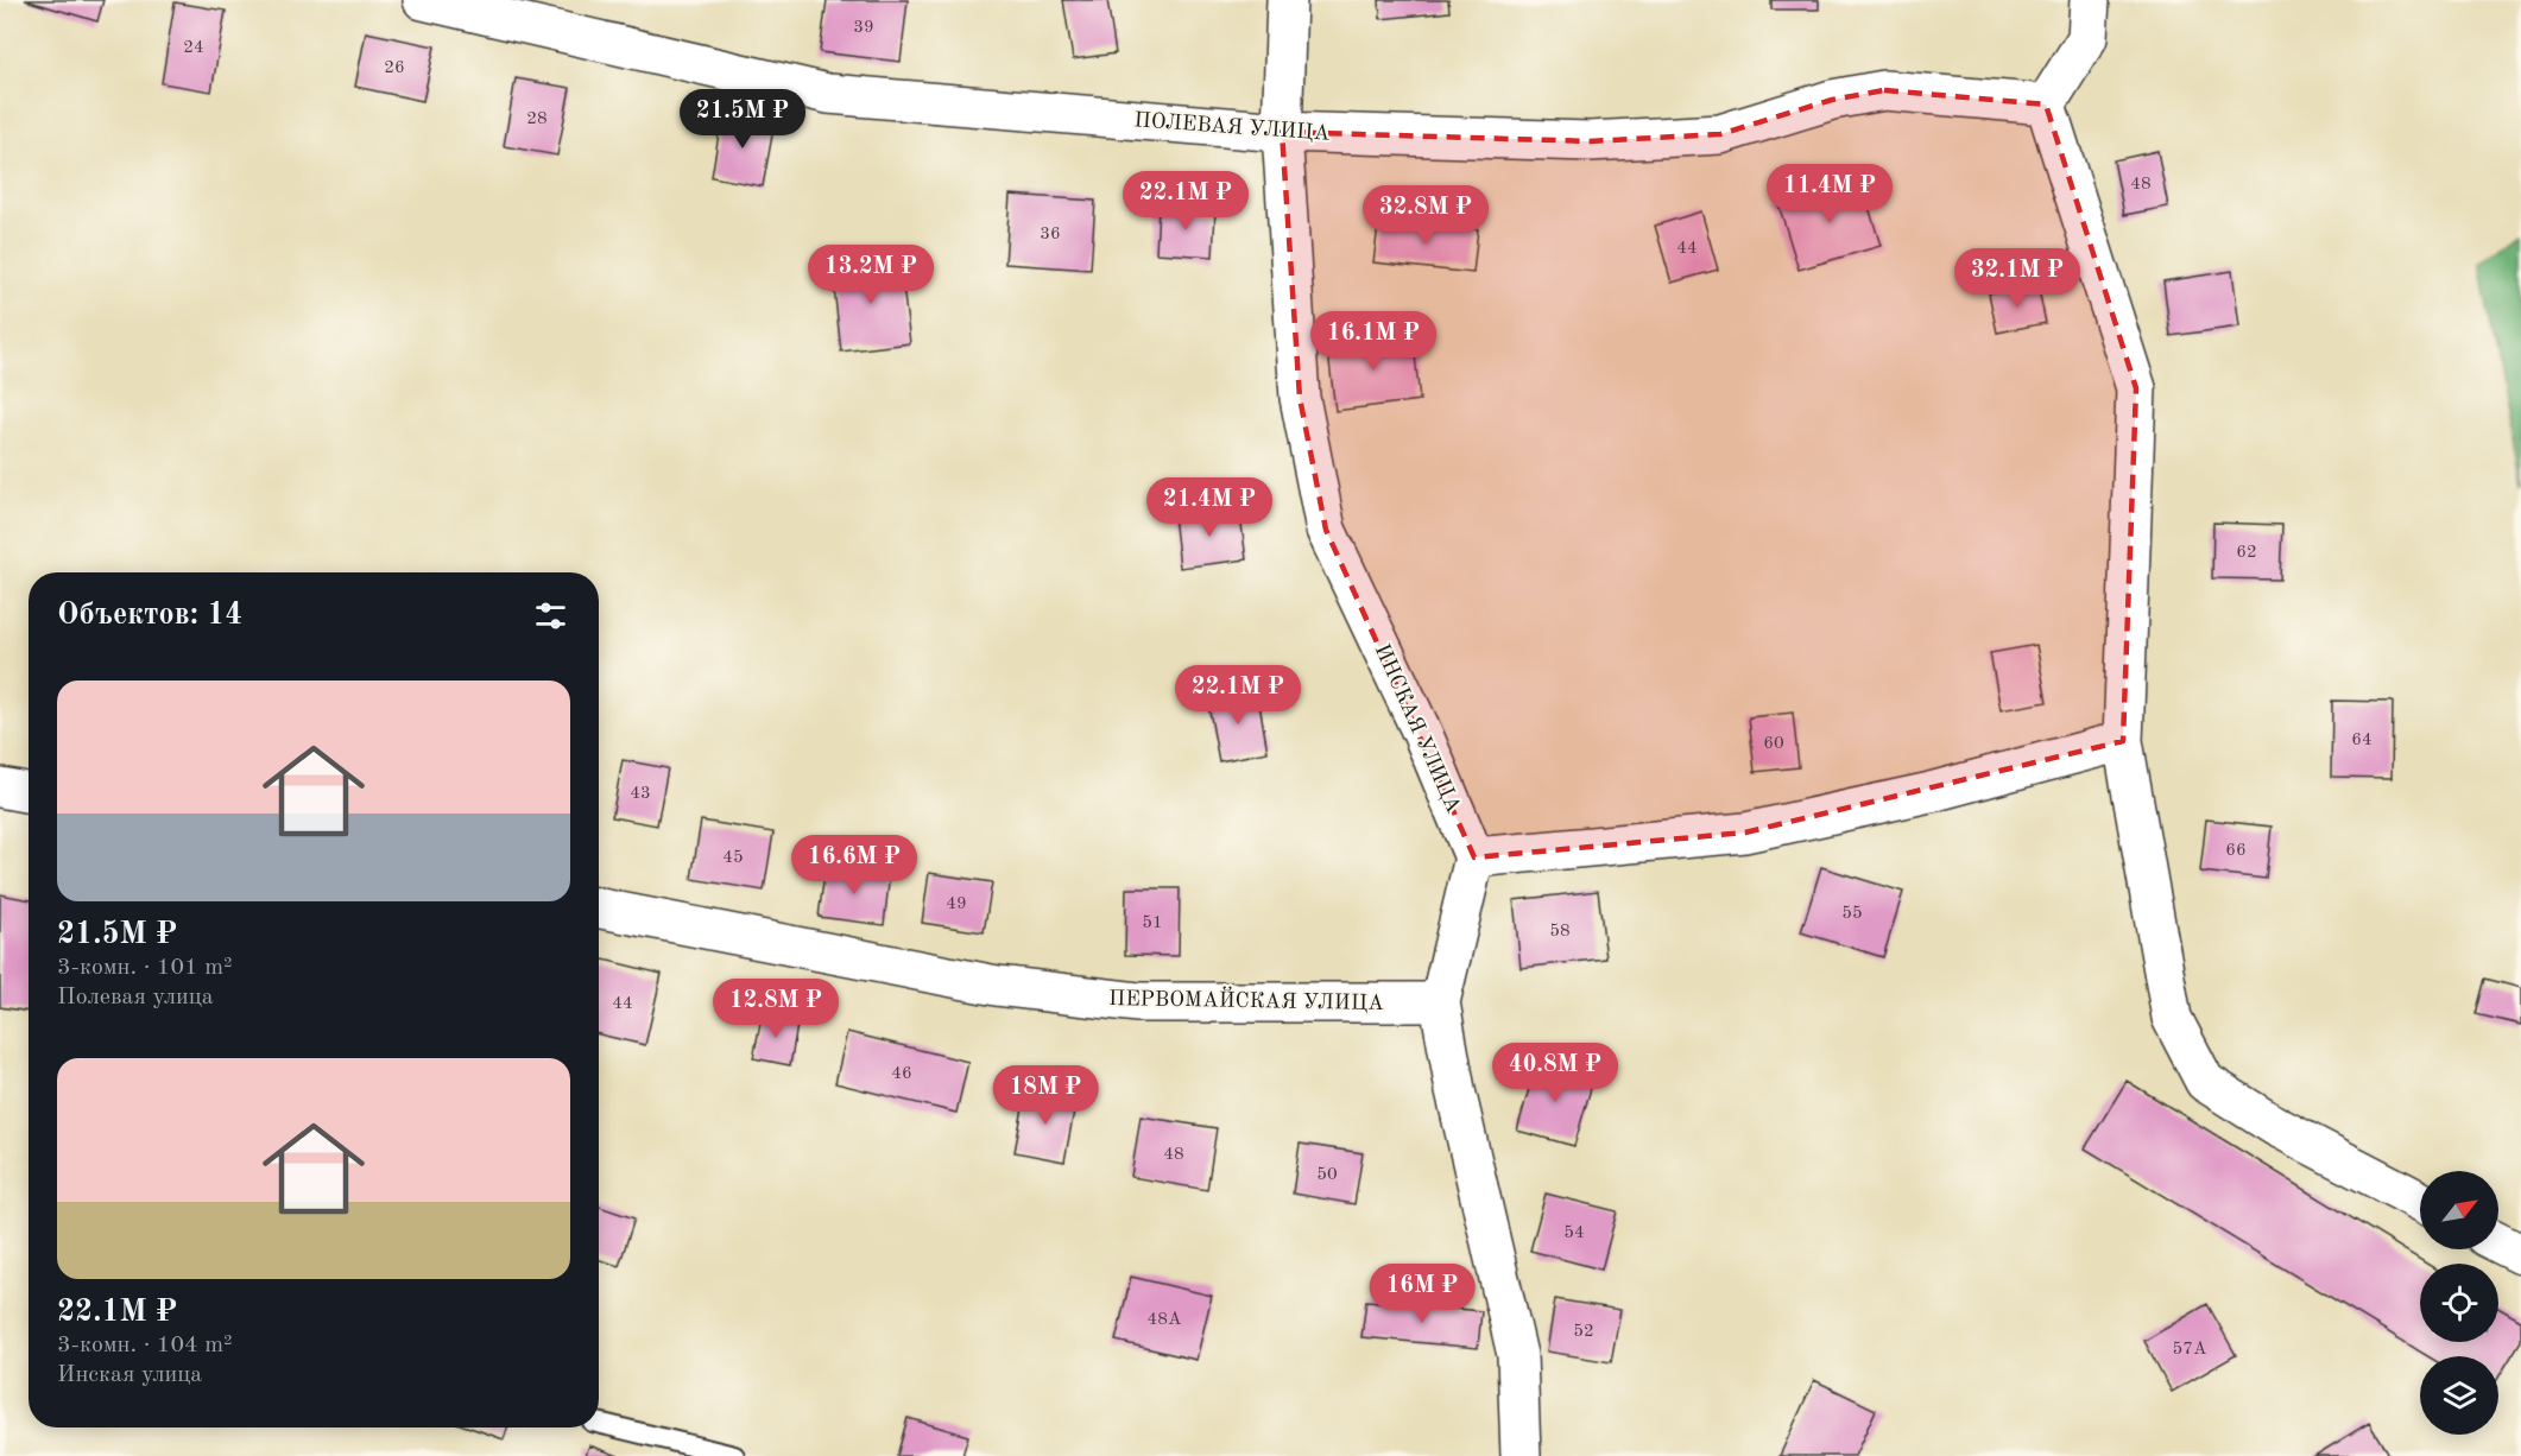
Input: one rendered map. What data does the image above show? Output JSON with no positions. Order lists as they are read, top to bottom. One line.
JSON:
{"streets":{"street":["ПОЛЕВАЯ УЛИЦА","ИНСКАЯ УЛИЦА","ПЕРВОМАЙСКАЯ УЛИЦА"]},"crossings":[["ПОЛЕВАЯ УЛИЦА","ИНСКАЯ УЛИЦА"]],"house_numbers":["39","24","26","28","48","36","44","62","64","60","43","66","45","49","55","51","58","44","46","48","50","54","48А","52","57А"],"north":"top right","page":{"price":["21.5M ₽","11.4M ₽","22.1M ₽","32.8M ₽","13.2M ₽","32.1M ₽","16.1M ₽","21.4M ₽","22.1M ₽","16.6M ₽","12.8M ₽","40.8M ₽","18M ₽","16M ₽"],"heading":"Объектов: 14","list":[{"name":"21.5M ₽","note":"3-комн. · 101 m² · Полевая улица"},{"name":"22.1M ₽","note":"3-комн. · 104 m² · Инская улица"}]}}
